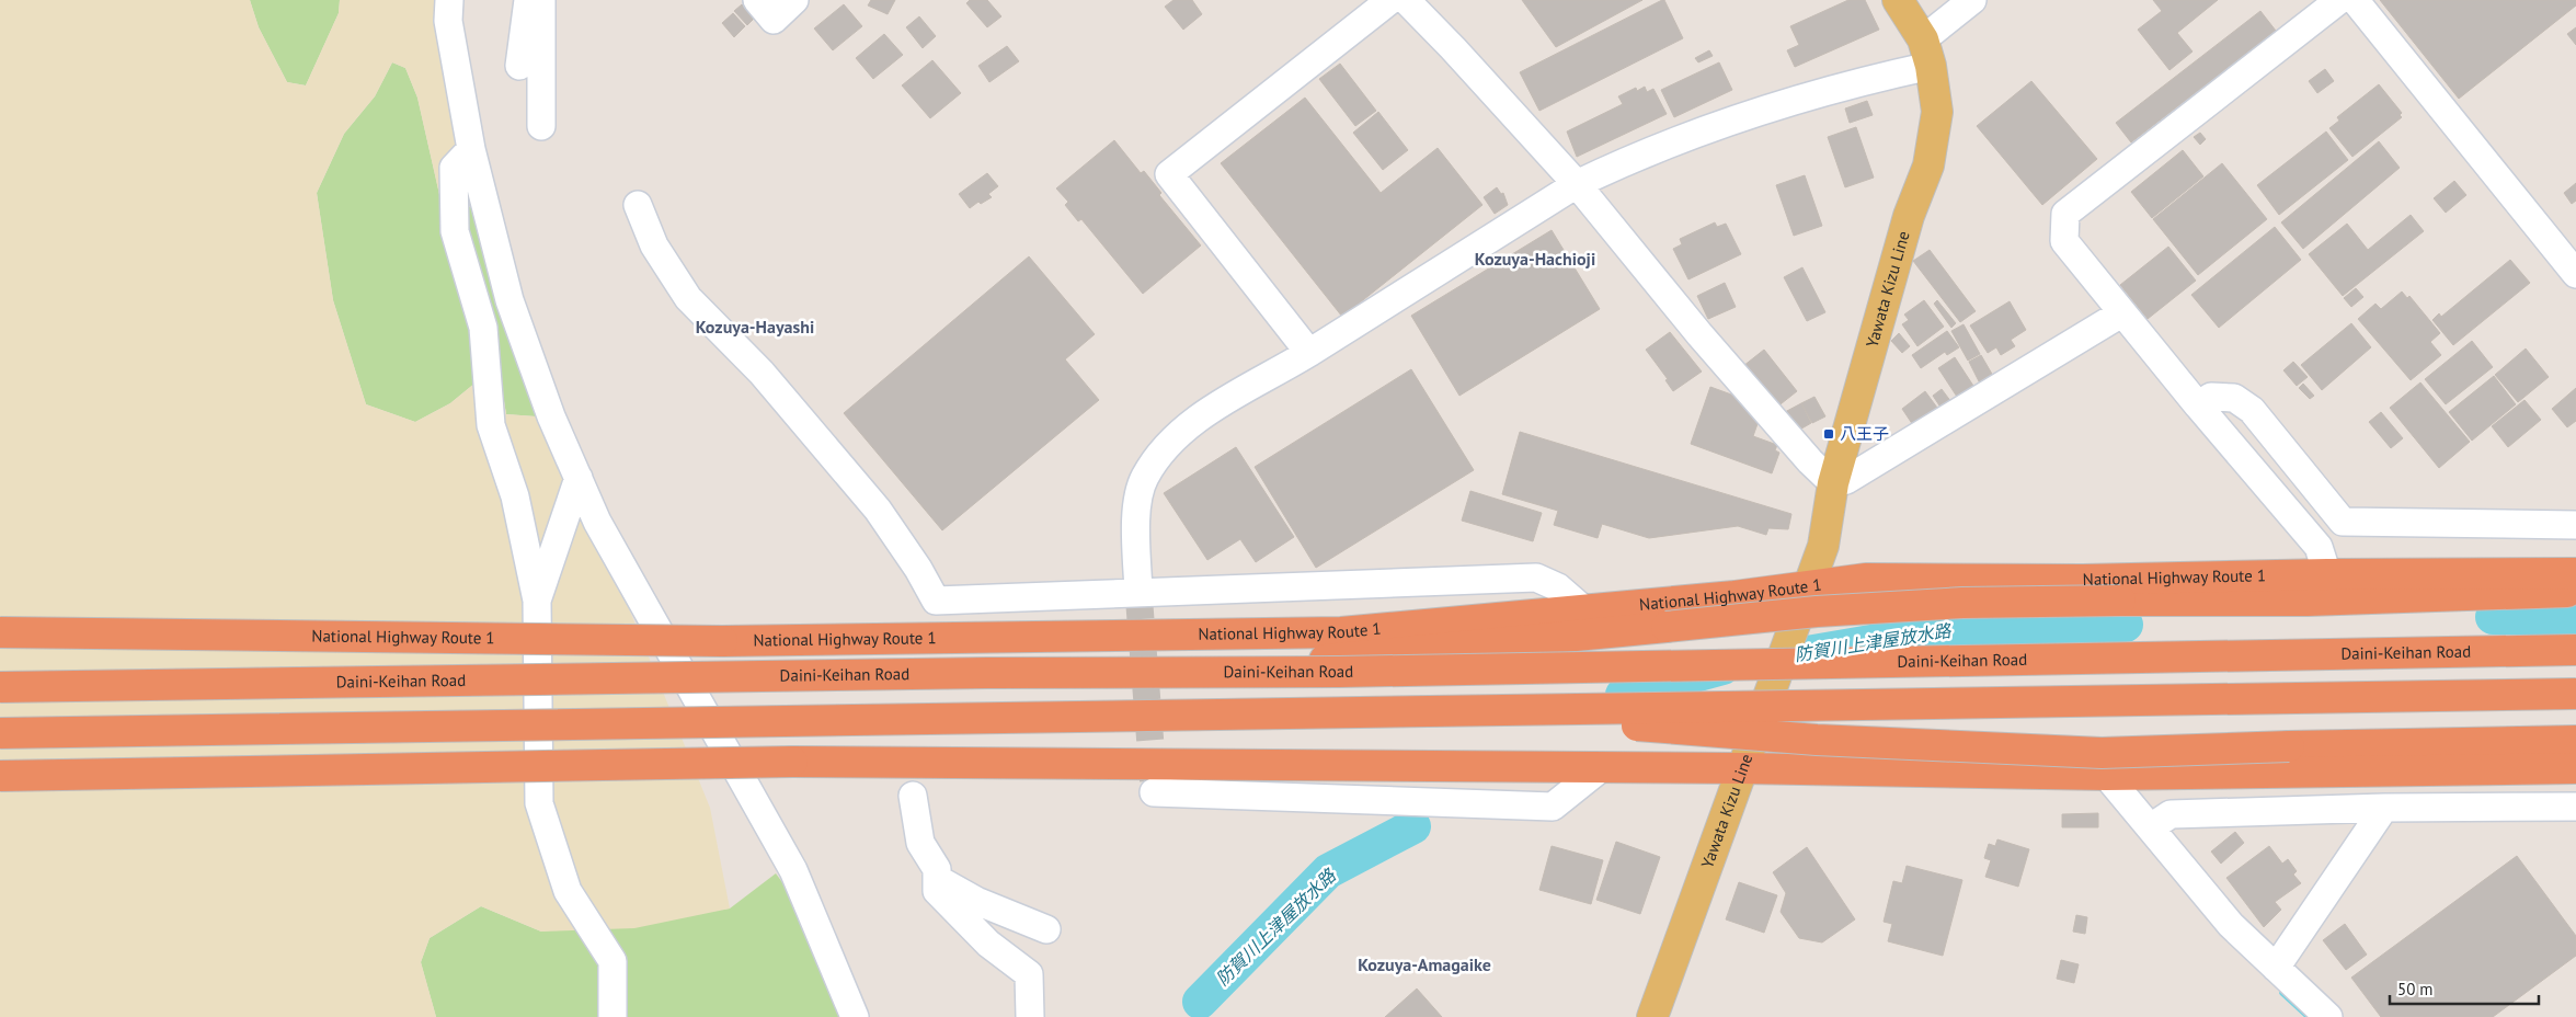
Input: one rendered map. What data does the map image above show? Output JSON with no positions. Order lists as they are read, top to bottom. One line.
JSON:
{"streets":{"highway":["National Highway Route 1","Daini-Keihan Road"],"main road":["Yawata Kizu Line"]},"crossings":[["Yawata Kizu Line","National Highway Route 1"]],"districts":["Kozuya-Hachioji","Kozuya-Hayashi","Kozuya-Amagaike"],"water":["防賀川上津屋放水路"],"places":{"transit":["八王子"]},"scale_bar":"50 m"}
